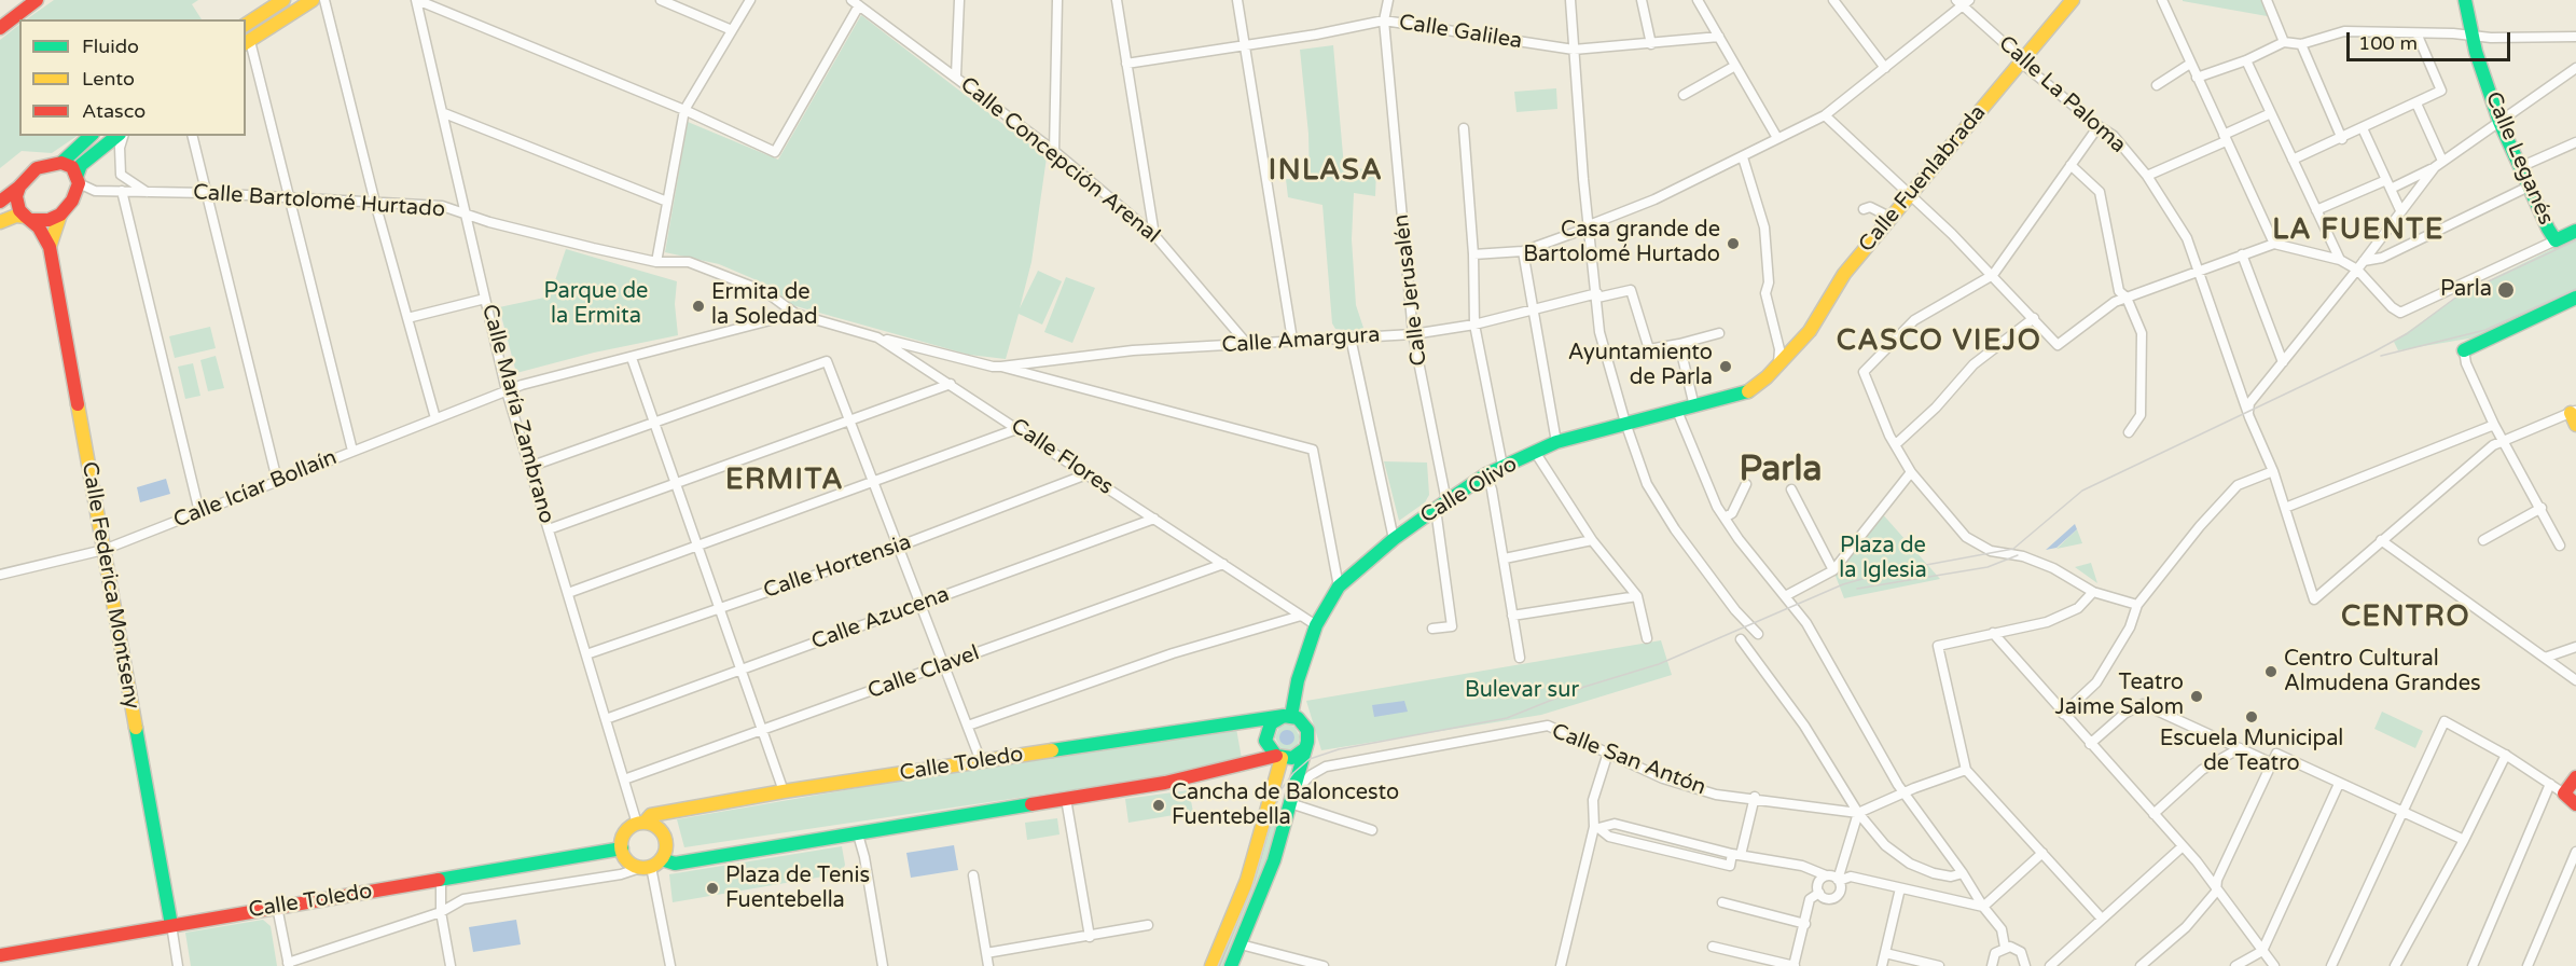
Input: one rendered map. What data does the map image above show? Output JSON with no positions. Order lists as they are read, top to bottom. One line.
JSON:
{"streets":{"main road":["Calle Leganés","Calle Fuenlabrada","Calle Olivo","Calle Federica Montseny","Calle Toledo"],"street":["Calle Galilea","Calle La Paloma","Calle Concepción Arenal","Calle Bartolomé Hurtado","Calle Jerusalén","Calle Amargura","Calle María Zambrano","Calle Flores","Calle Icíar Bollaín","Calle Hortensia","Calle Azucena","Calle Clavel","Calle San Antón"]},"crossings":[["Calle Galilea","Calle Jerusalén"],["Calle La Paloma","Calle Fuenlabrada"],["Calle Concepción Arenal","Calle Amargura"],["Calle Fuenlabrada","Calle Olivo"],["Calle Bartolomé Hurtado","Calle María Zambrano"],["Calle Bartolomé Hurtado","Calle Flores"],["Calle Bartolomé Hurtado","Calle Icíar Bollaín"],["Calle Bartolomé Hurtado","Calle Federica Montseny"],["Calle Jerusalén","Calle Amargura"],["Calle Jerusalén","Calle Olivo"],["Calle María Zambrano","Calle Icíar Bollaín"],["Calle María Zambrano","Calle Hortensia"],["Calle María Zambrano","Calle Azucena"],["Calle María Zambrano","Calle Clavel"],["Calle María Zambrano","Calle Toledo"],["Calle Flores","Calle Icíar Bollaín"],["Calle Flores","Calle Olivo"],["Calle Flores","Calle Hortensia"],["Calle Flores","Calle Azucena"],["Calle Flores","Calle Clavel"],["Calle Icíar Bollaín","Calle Federica Montseny"],["Calle Olivo","Calle Toledo"],["Calle Federica Montseny","Calle Toledo"]],"districts":["INLASA","LA FUENTE","CASCO VIEJO","Parla","ERMITA","CENTRO"],"parks":["Parque de la Ermita","Plaza de la Iglesia","Bulevar sur"],"places":["Casa grande de Bartolomé Hurtado","Parla","Ermita de la Soledad","Ayuntamiento de Parla","Centro Cultural Almudena Grandes","Teatro Jaime Salom","Escuela Municipal de Teatro","Cancha de Baloncesto Fuentebella","Plaza de Tenis Fuentebella"],"legend":["Fluido","Lento","Atasco"],"scale_bar":"100 m"}
